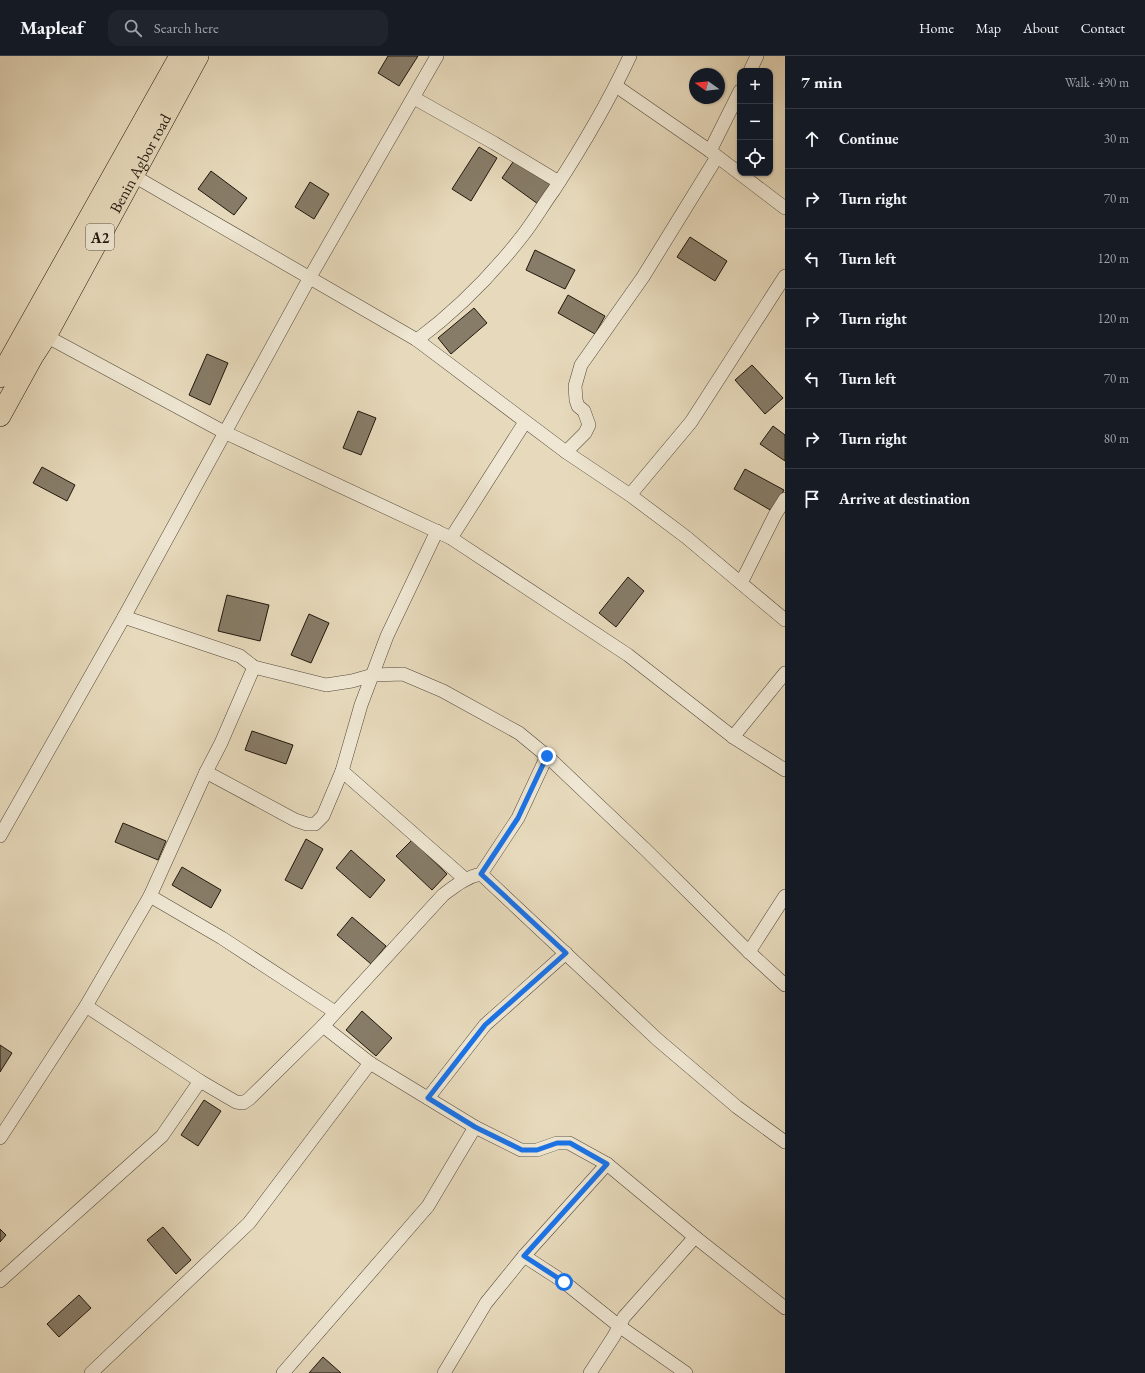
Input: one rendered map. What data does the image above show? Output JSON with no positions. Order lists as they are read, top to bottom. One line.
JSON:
{"streets":{"highway":["Benin Agbor road","A2"]},"north":"left","page":{"header":"Mapleaf","search":"Search here","nav":["Home","Map","About","Contact"],"heading":["7 min","Walk · 490 m"],"map_buttons":["+","−"],"list":[["Continue","30 m"],["Turn right","70 m"],["Turn left","120 m"],["Turn right","120 m"],["Turn left","70 m"],["Turn right","80 m"],"Arrive at destination"]}}
